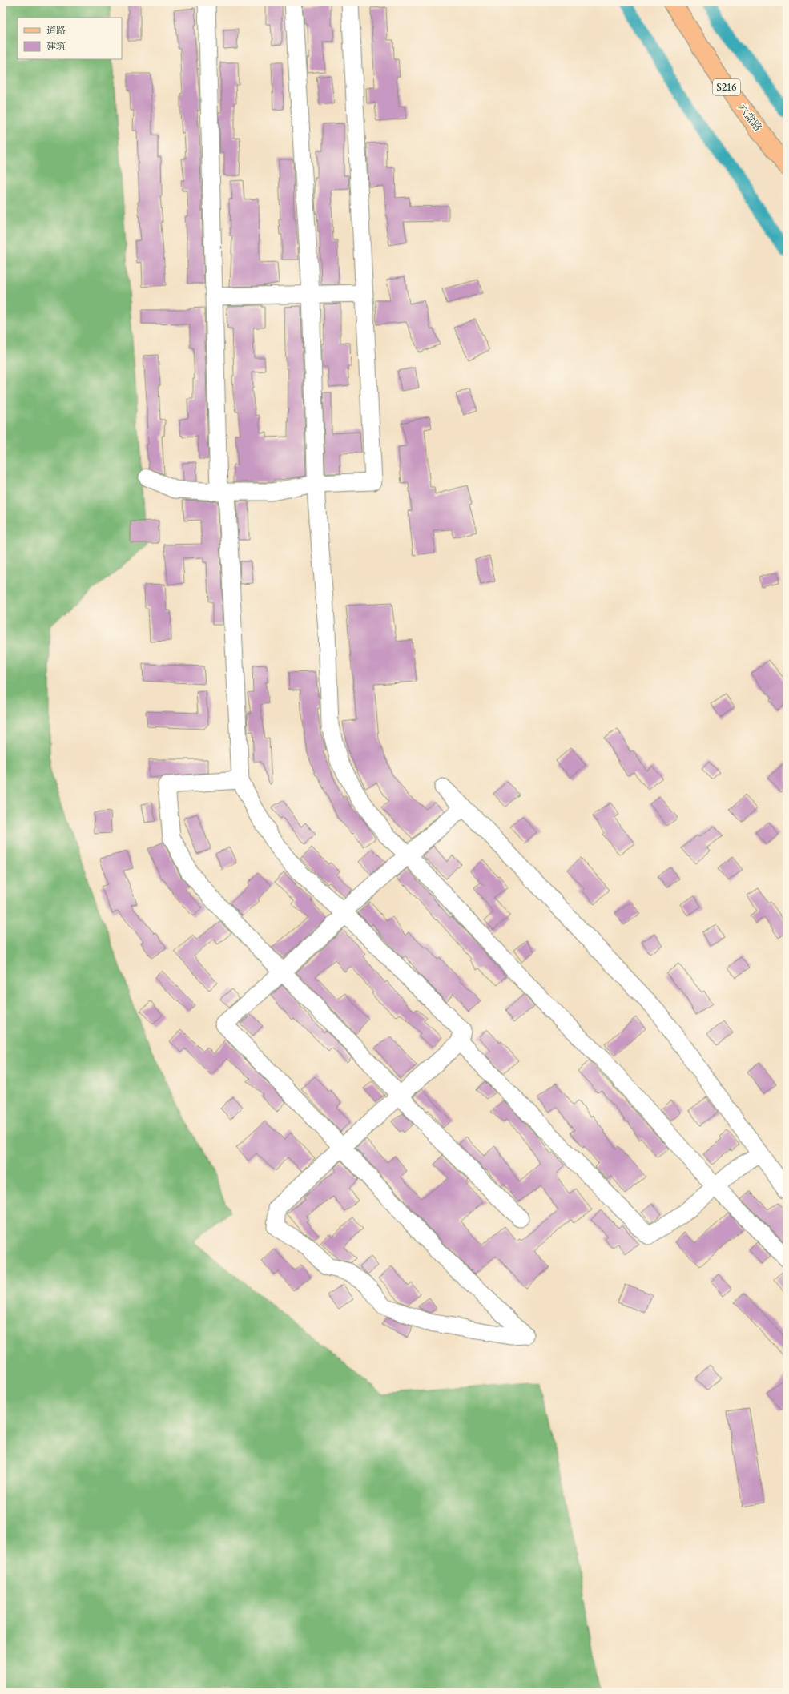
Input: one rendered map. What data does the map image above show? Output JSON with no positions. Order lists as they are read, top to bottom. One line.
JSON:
{"streets":{"main road":["S216","六盘路"]},"legend":["道路","建筑"]}
